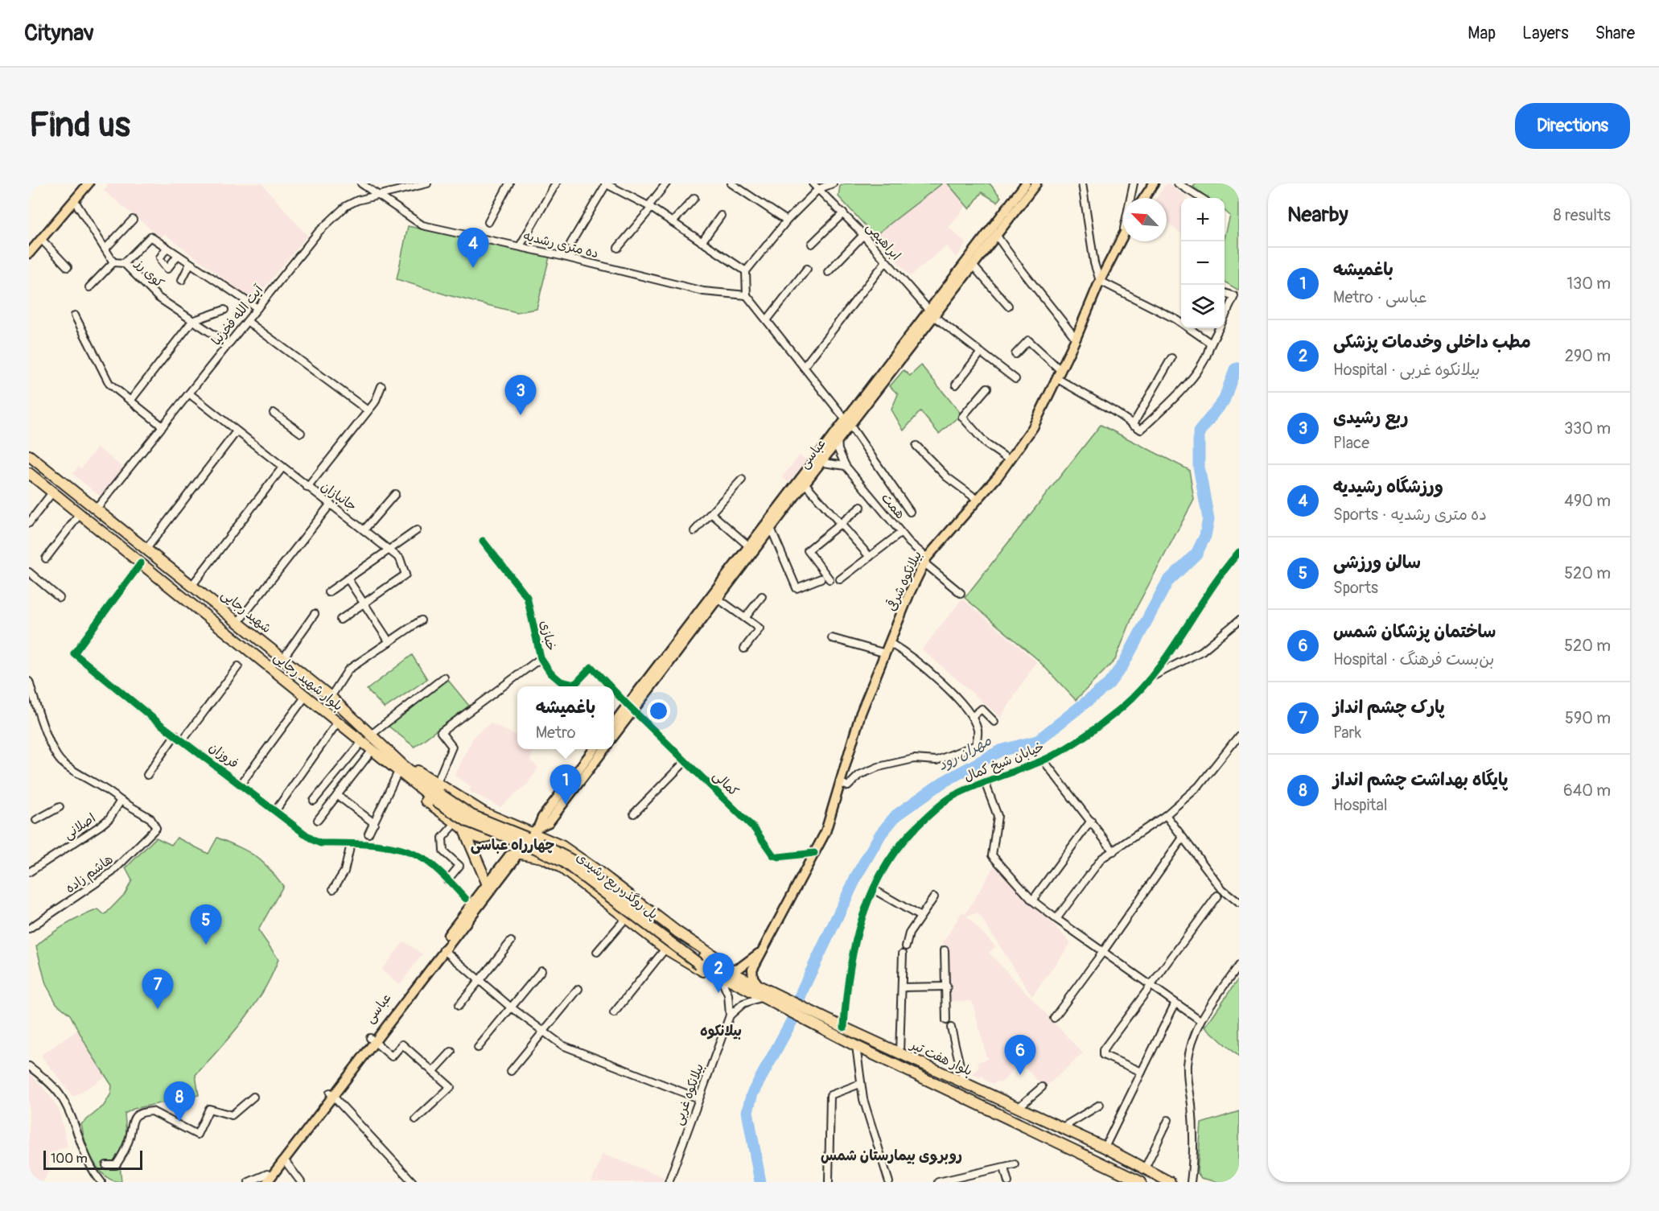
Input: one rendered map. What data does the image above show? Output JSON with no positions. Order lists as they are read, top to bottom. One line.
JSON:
{"streets":{"highway":["شهید رجایی","بلوار شهید رجایی","پل روگذر ربع رشیدی","بلوار هفت تیر"],"main road":["عباسى","بیلانکوه شرقی"],"street":["ابراهیمی","ده متری رشدیه","کوی رز","آیت الله فخرنیا","جانبازان","همت","خبازی","فروزان","خیابان شیخ کمال","کمالی","اصلانی","هاشم زاده","بیلانکوه غربی"]},"crossings":[["ابراهیمی","عباسى"],["ده متری رشدیه","آیت الله فخرنیا"],["کوی رز","آیت الله فخرنیا"],["آیت الله فخرنیا","جانبازان"],["آیت الله فخرنیا","شهید رجایی"],["عباسى","همت"],["عباسى","خبازی"],["عباسى","کمالی"],["همت","بیلانکوه شرقی"],["بیلانکوه شرقی","کمالی"],["بیلانکوه شرقی","بلوار هفت تیر"],["شهید رجایی","بلوار شهید رجایی"],["خبازی","کمالی"],["بلوار شهید رجایی","فروزان"],["بلوار شهید رجایی","پل روگذر ربع رشیدی"],["خیابان شیخ کمال","بلوار هفت تیر"],["اصلانی","هاشم زاده"],["پل روگذر ربع رشیدی","بلوار هفت تیر"],["بلوار هفت تیر","بیلانکوه غربی"]],"districts":["چهارراه عباسی","بیلانکوه","روبروی بیمارستان شمس"],"water":["مهران رود"],"scale_bar":"100 m","north":"top left","page":{"header":"Citynav","nav":["Map","Layers","Share"],"buttons":"Directions","title":"Find us","heading":["Nearby","8 results"],"map_buttons":["+","−"],"pins":["4","3","1","5","2","7","6","8"],"list":[{"mark":"1","name":"باغمیشه","note":"Metro · عباسى","value":"130 m"},{"mark":"2","name":"مطب داخلی وخدمات پزشکی","note":"Hospital · بیلانکوه غربی","value":"290 m"},{"mark":"3","name":"ربع رشیدی","note":"Place","value":"330 m"},{"mark":"4","name":"ورزشگاه رشیدیه","note":"Sports · ده متری رشدیه","value":"490 m"},{"mark":"5","name":"سالن ورزشی","note":"Sports","value":"520 m"},{"mark":"6","name":"ساختمان پزشکان شمس","note":"Hospital · بن‌بست فرهنگ","value":"520 m"},{"mark":"7","name":"پارک چشم انداز","note":"Park","value":"590 m"},{"mark":"8","name":"پایگاه بهداشت چشم انداز","note":"Hospital","value":"640 m"}],"popup":["باغمیشه","Metro"],"scale":"100 m"}}
